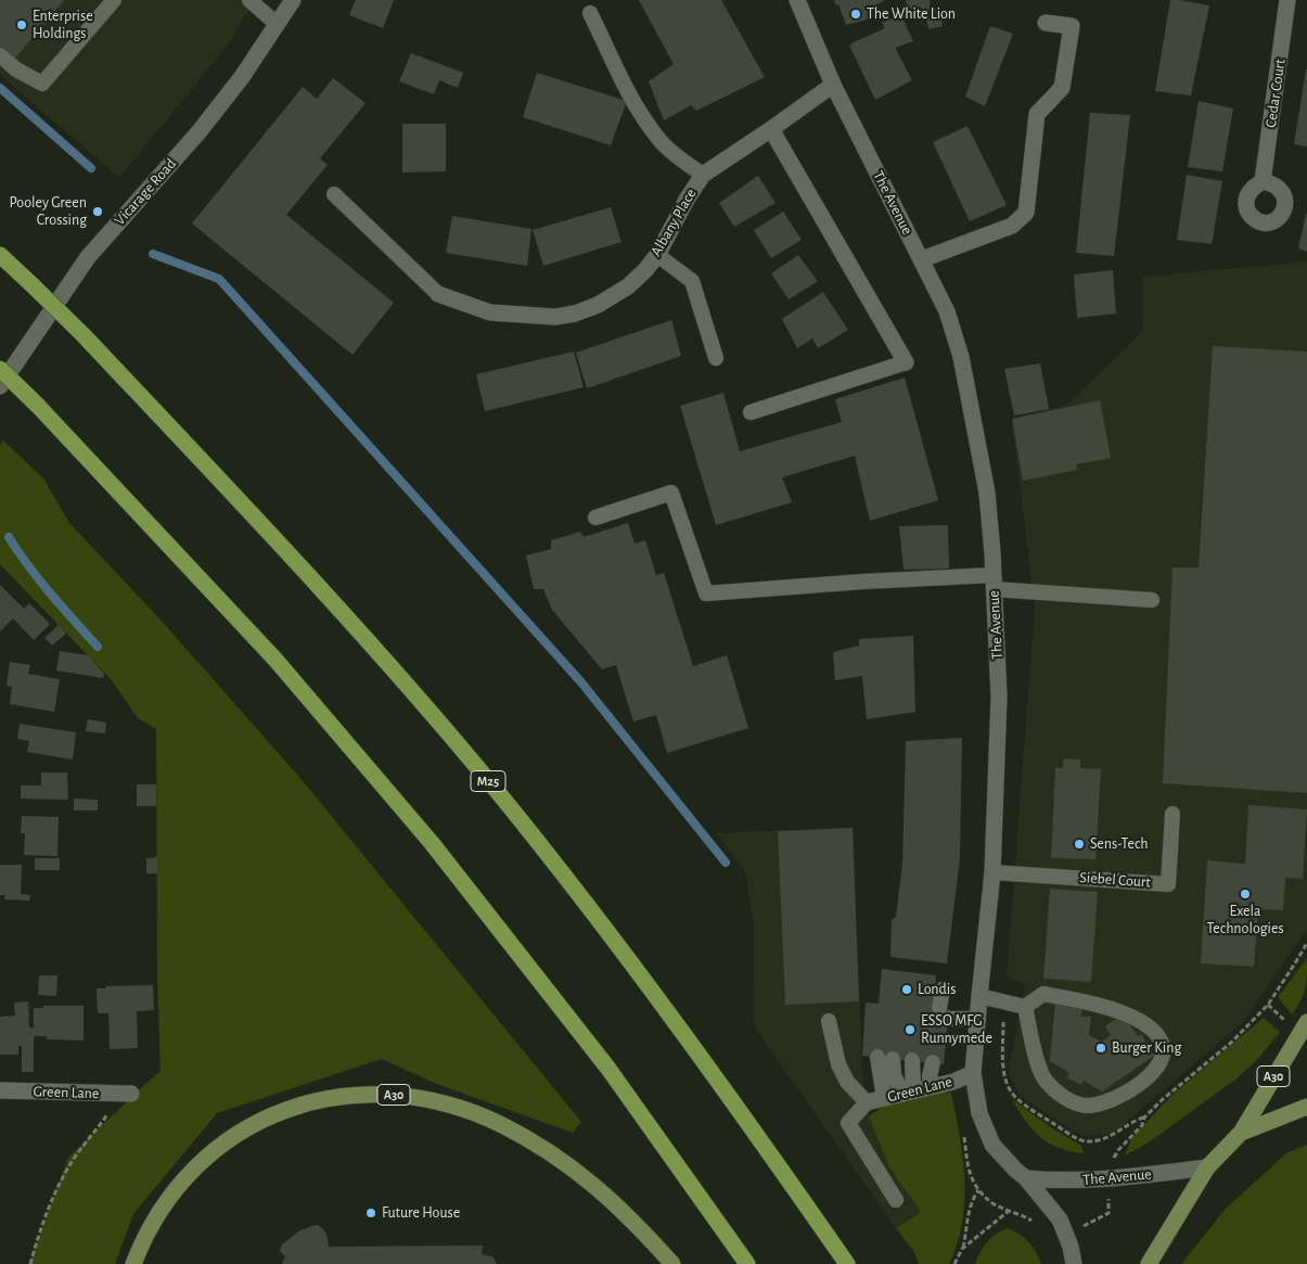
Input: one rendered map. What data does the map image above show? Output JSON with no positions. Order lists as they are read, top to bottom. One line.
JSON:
{"streets":{"highway":["M25"],"main road":["Cedar Court","Vicarage Road","The Avenue","Albany Place","A30","Green Lane"],"lane":["Siebel Court"]},"crossings":[["The Avenue","Albany Place"],["The Avenue","Siebel Court"],["The Avenue","A30"],["The Avenue","Green Lane"]],"places":["The White Lion","Enterprise Holdings","Pooley Green Crossing","Sens-Tech","Exela Technologies","Londis","ESSO MFG Runnymede","Burger King","Future House"]}
